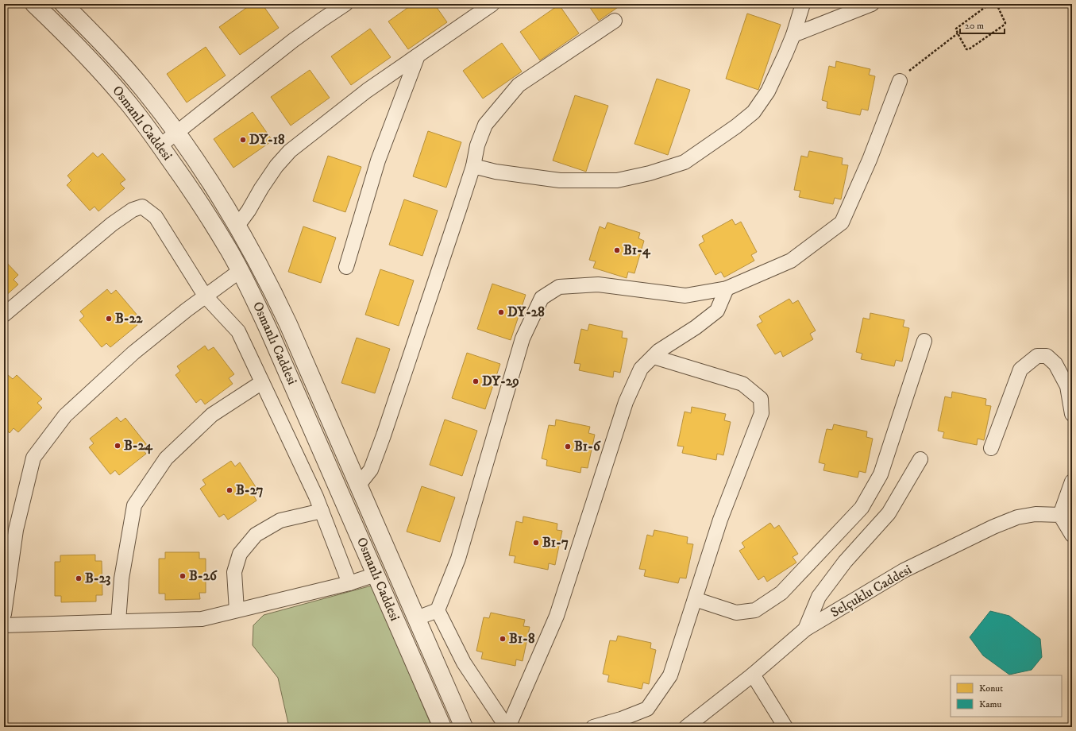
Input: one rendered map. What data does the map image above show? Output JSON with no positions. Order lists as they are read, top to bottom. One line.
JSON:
{"streets":{"street":["Osmanlı Caddesi","Selçuklu Caddesi"]},"places":["DY-18","B1-4","DY-28","B-22","DY-29","B-24","B1-6","B-27","B1-7","B-26","B-23","B1-8"],"legend":["Konut","Kamu"],"scale_bar":"20 m"}
